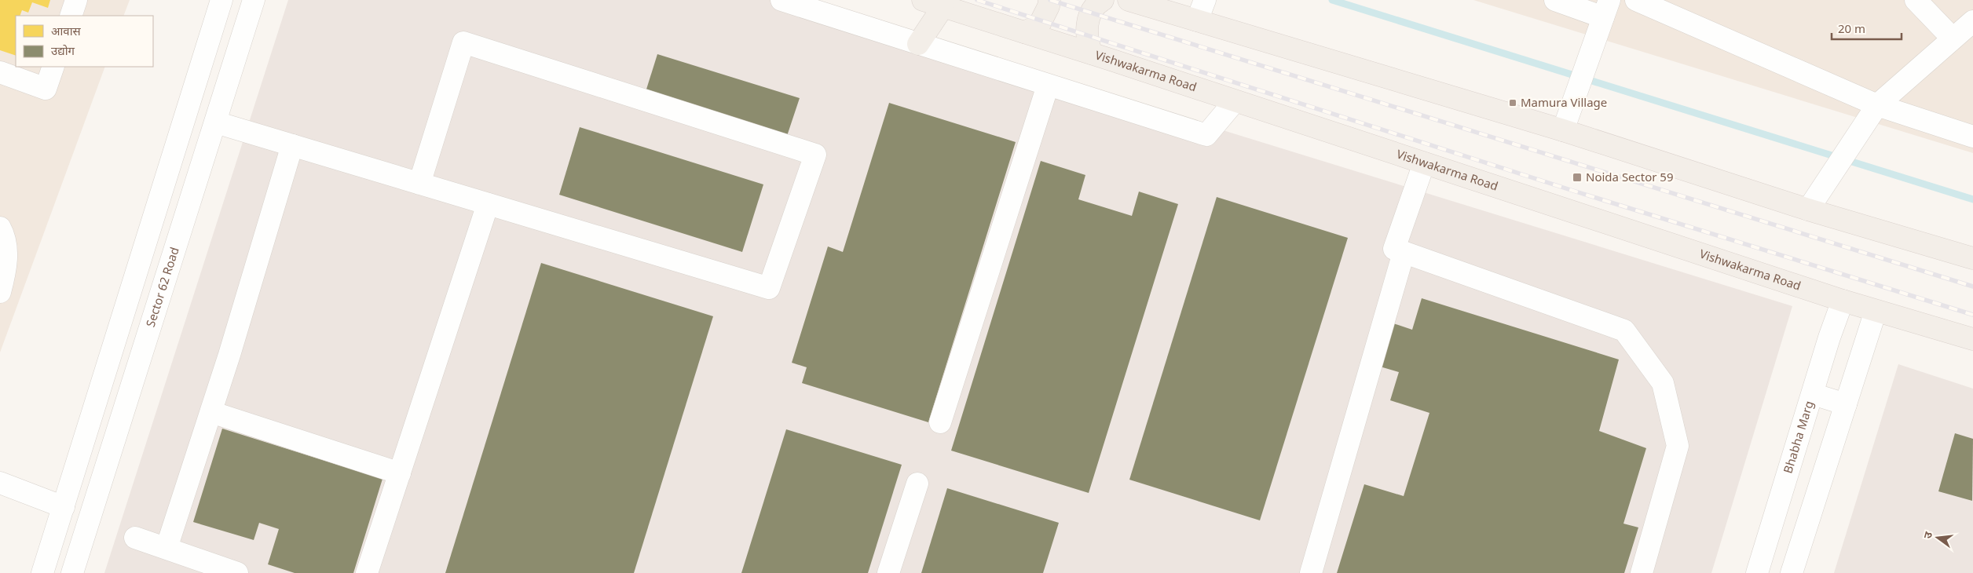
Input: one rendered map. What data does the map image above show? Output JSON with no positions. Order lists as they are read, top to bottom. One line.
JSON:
{"streets":{"main road":["Vishwakarma Road"],"street":["Sector 62 Road","Bhabha Marg"]},"crossings":[["Vishwakarma Road","Bhabha Marg"]],"places":{"transit":["Mamura Village","Noida Sector 59"]},"legend":["आवास","उद्योग"],"scale_bar":"20 m","north":"left"}
